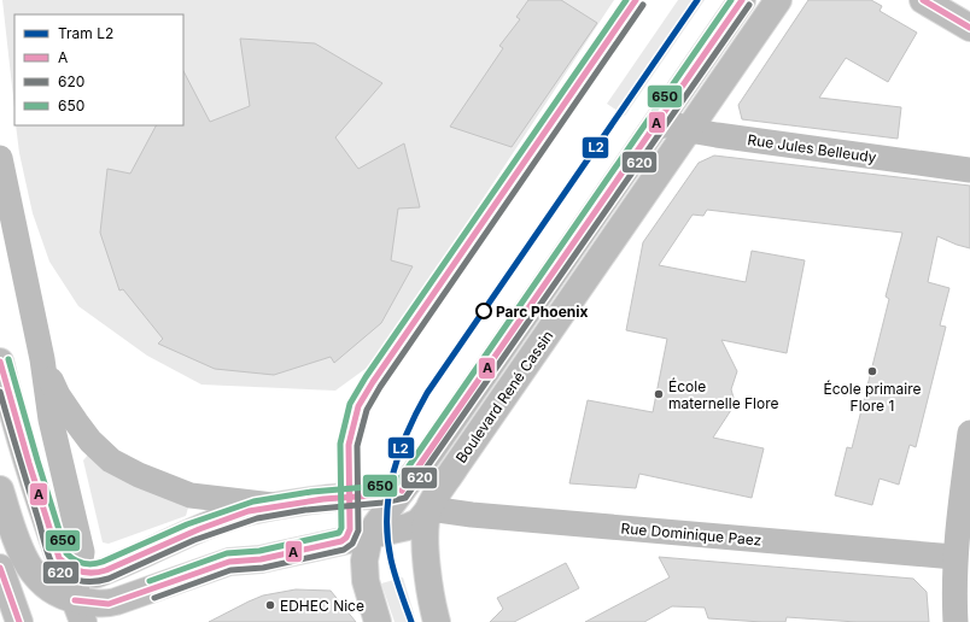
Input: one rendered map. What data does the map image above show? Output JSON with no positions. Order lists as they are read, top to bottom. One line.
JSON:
{"streets":{"main road":["Boulevard René Cassin"],"street":["Rue Jules Belleudy","Rue Dominique Paez"]},"crossings":[["Rue Jules Belleudy","Boulevard René Cassin"],["Boulevard René Cassin","Rue Dominique Paez"]],"places":["Parc Phoenix","École primaire Flore 1","École maternelle Flore","EDHEC Nice"],"lines":["tram line L2","transit line A","transit line 650","transit line 620"],"legend":["Tram L2","A","620","650"]}
